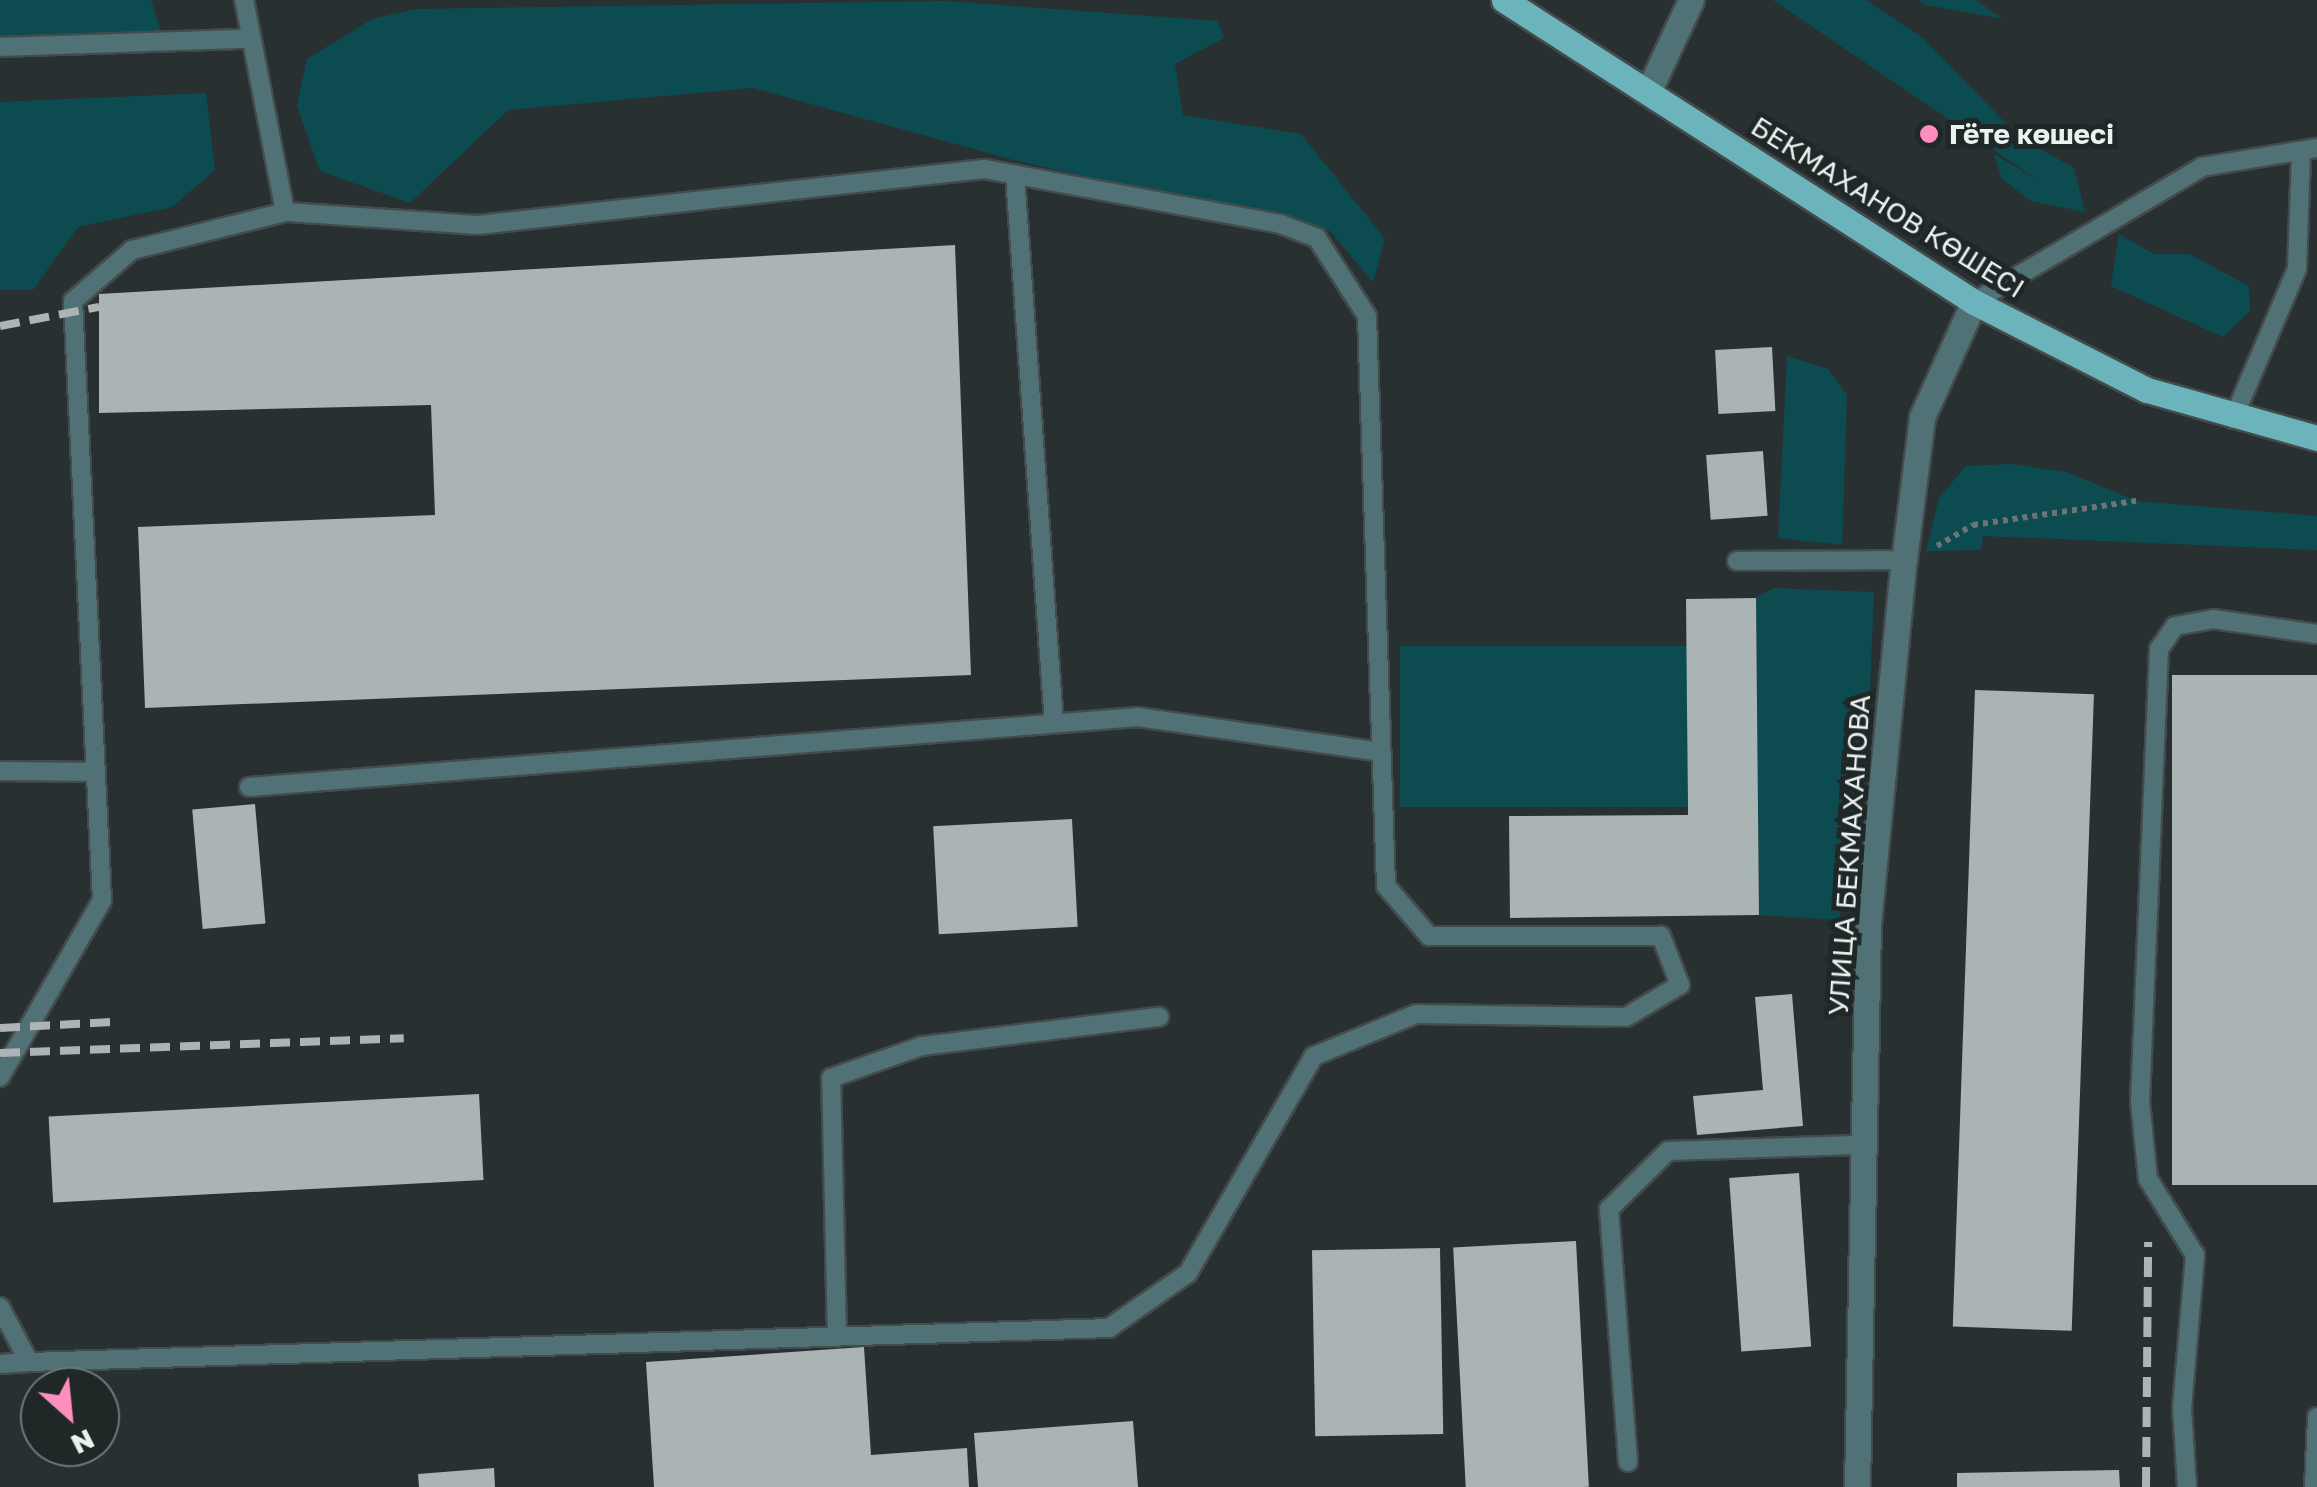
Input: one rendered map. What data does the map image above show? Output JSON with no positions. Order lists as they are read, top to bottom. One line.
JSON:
{"streets":{"main road":["БЕКМАХАНОВ КӨШЕСІ"],"street":["УЛИЦА БЕКМАХАНОВА"]},"crossings":[["БЕКМАХАНОВ КӨШЕСІ","УЛИЦА БЕКМАХАНОВА"]],"places":["Гёте көшесі"],"north":"bottom right"}
